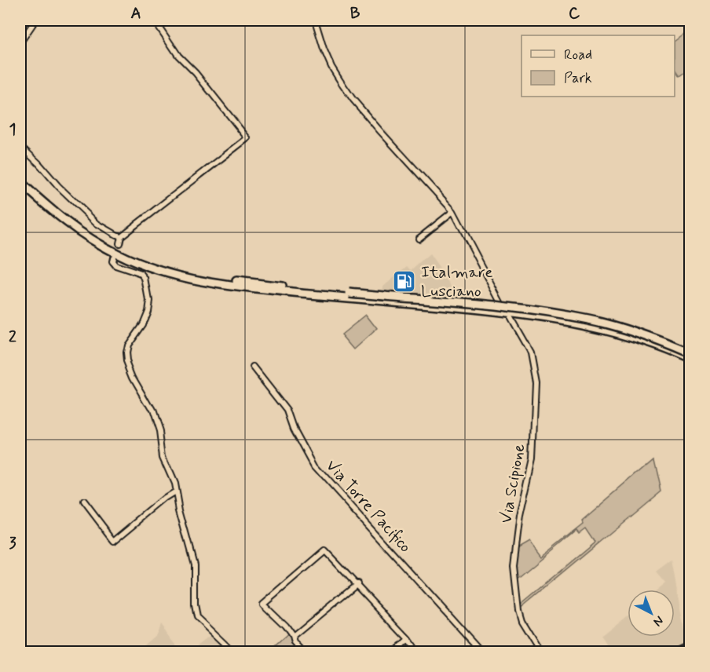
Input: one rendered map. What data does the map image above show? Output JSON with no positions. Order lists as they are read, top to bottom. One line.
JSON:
{"streets":{"street":["Via Scipione","Via Torre Pacifico"]},"places":{"fuel station":["Italmare Lusciano"]},"legend":["Road","Park"],"north":"bottom right","grid":{"columns":["A","B","C"],"rows":["1","2","3"]}}
